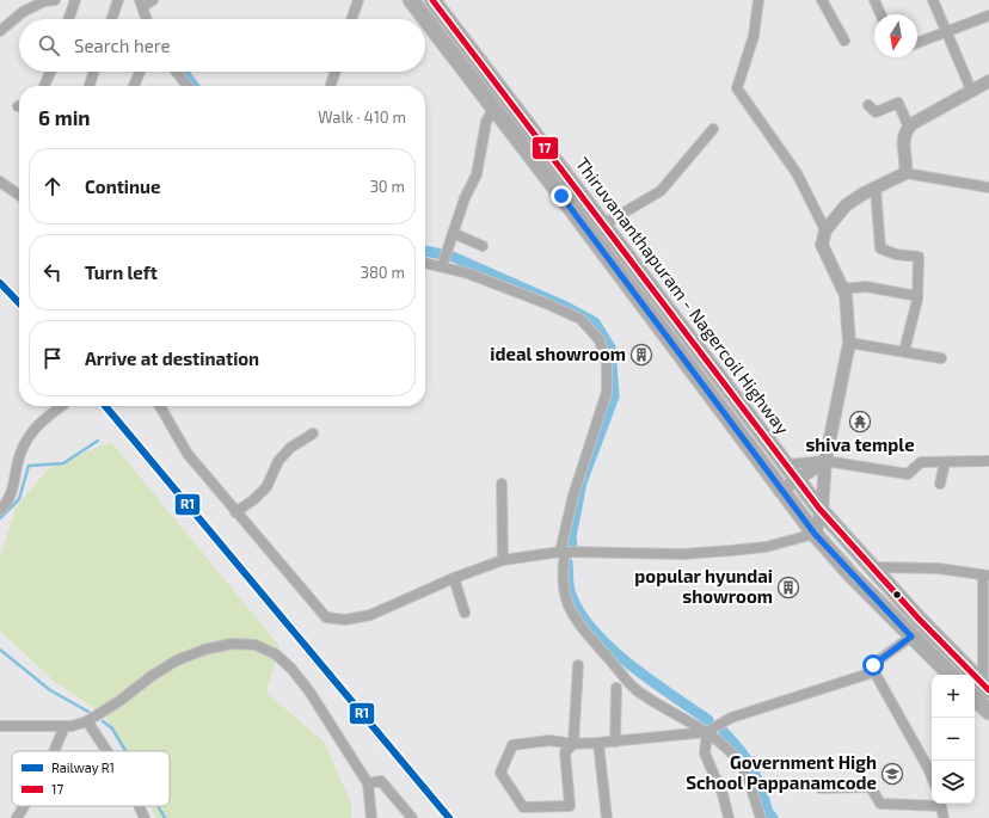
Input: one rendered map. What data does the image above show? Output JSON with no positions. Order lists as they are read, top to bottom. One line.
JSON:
{"streets":{"main road":["Thiruvananthapuram - Nagercoil Highway"]},"places":{"building":["ideal showroom","popular hyundai showroom"],"temple":["shiva temple"],"school or university":["Government High School Pappanamcode"]},"lines":["transit line 17","rail line R1"],"legend":["Railway R1","17"],"north":"bottom","page":{"search":"Search here","heading":["6 min","Walk · 410 m"],"list":[["Continue","30 m"],["Turn left","380 m"],"Arrive at destination"],"map_buttons":["+","−"]}}
